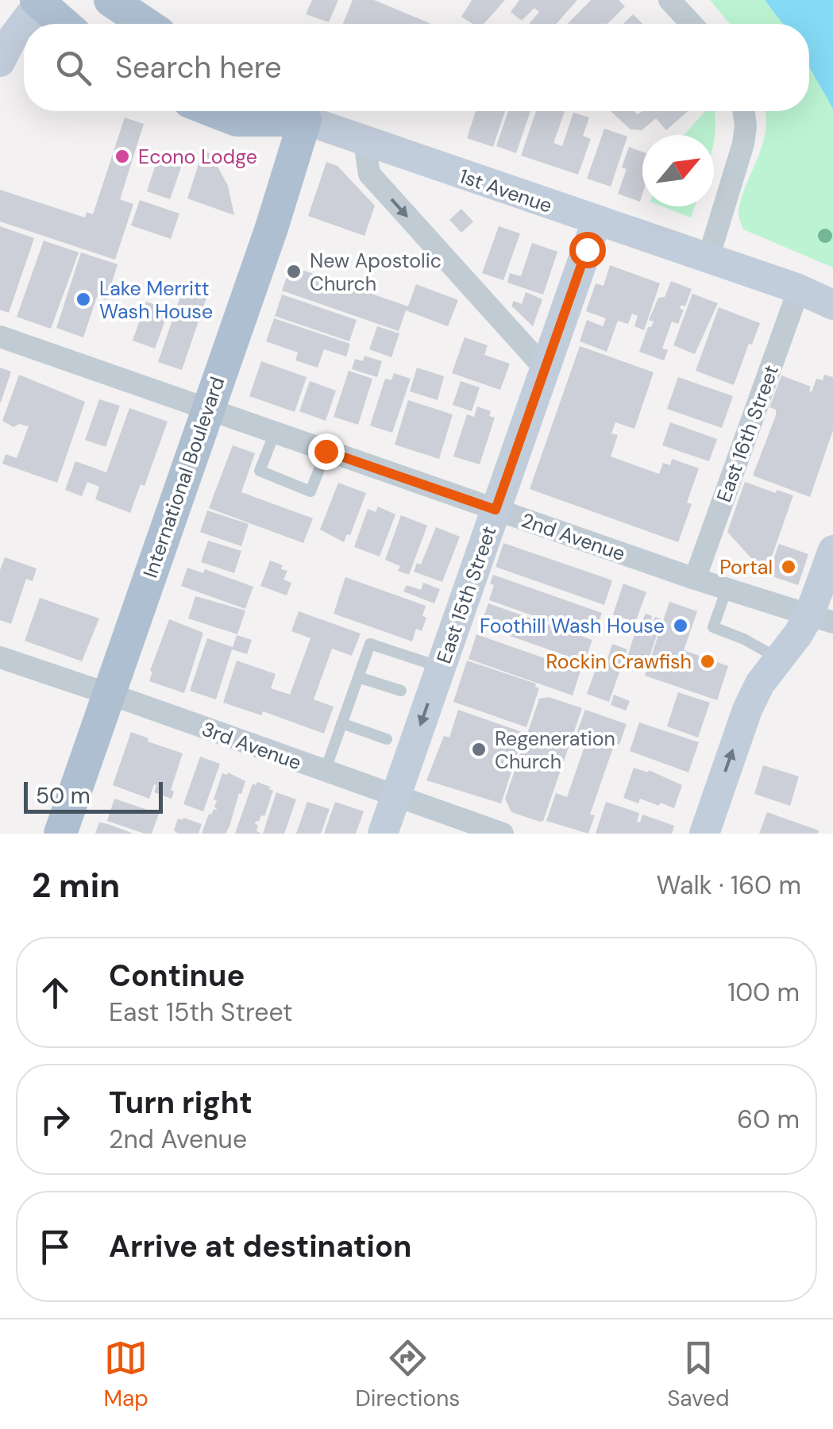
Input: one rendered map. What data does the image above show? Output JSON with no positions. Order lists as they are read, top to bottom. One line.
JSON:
{"streets":{"main road":["1st Avenue","International Boulevard","East 15th Street"],"street":["East 16th Street","2nd Avenue","3rd Avenue"]},"crossings":[["1st Avenue","East 16th Street"],["1st Avenue","East 15th Street"],["East 16th Street","2nd Avenue"],["International Boulevard","2nd Avenue"],["International Boulevard","3rd Avenue"],["2nd Avenue","East 15th Street"],["East 15th Street","3rd Avenue"]],"places":["Econo Lodge","New Apostolic Church","Lake Merritt Wash House","Portal","Foothill Wash House","Rockin Crawfish","Regeneration Church"],"scale_bar":"50 m","north":"top right","page":{"search":"Search here","scale":"50 m","heading":["2 min","Walk · 160 m"],"list":[["Continue","East 15th Street","100 m"],["Turn right","2nd Avenue","60 m"],"Arrive at destination"],"nav":["Map","Directions","Saved"]}}
